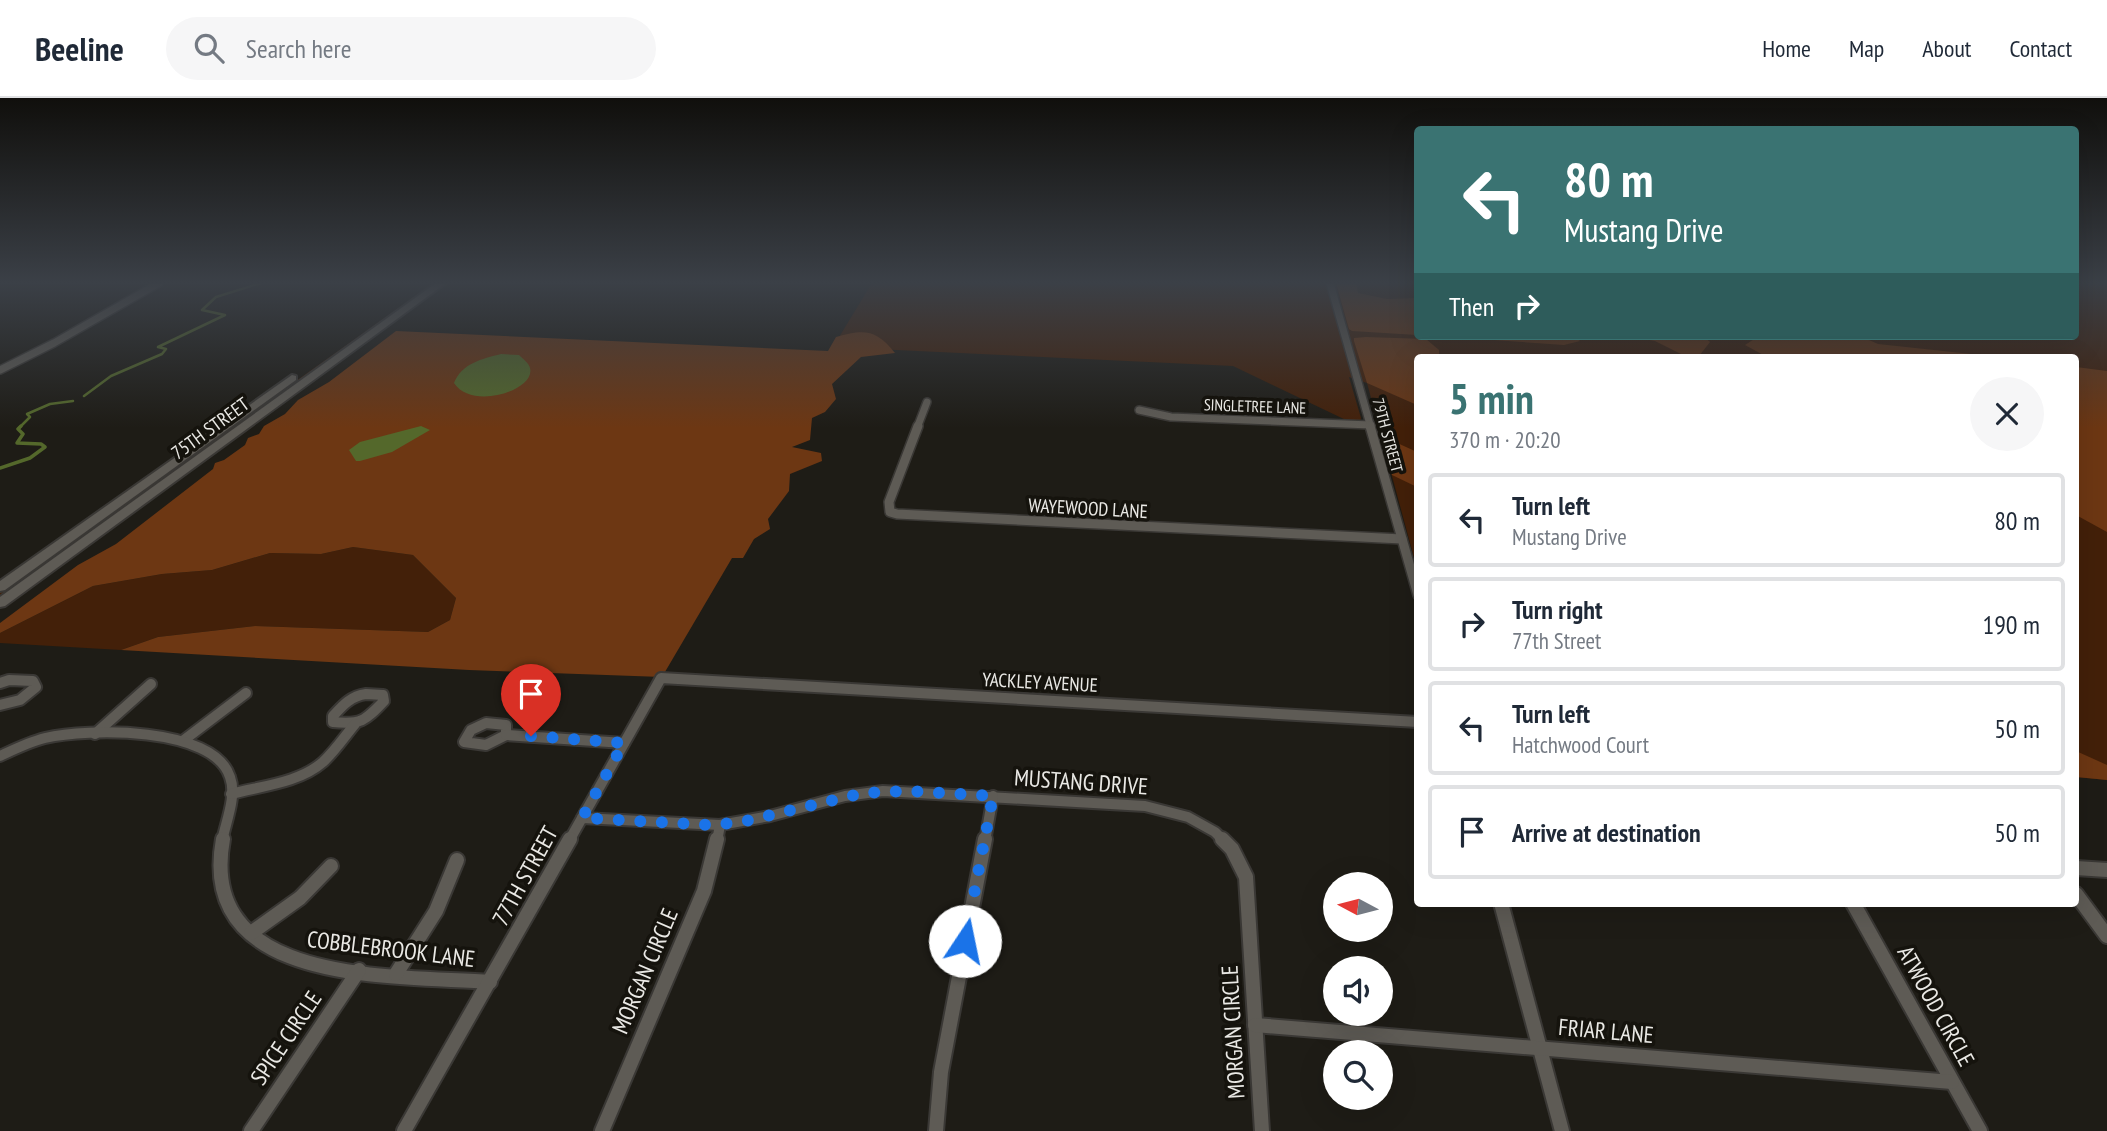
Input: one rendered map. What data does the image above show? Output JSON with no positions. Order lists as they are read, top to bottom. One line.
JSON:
{"streets":{"main road":["75TH STREET"],"street":["SINGLETREE LANE","79TH STREET","WAYEWOOD LANE","YACKLEY AVENUE","MUSTANG DRIVE","77TH STREET","COBBLEBROOK LANE","MORGAN CIRCLE","ATWOOD CIRCLE","FRIAR LANE","SPICE CIRCLE"]},"crossings":[["SINGLETREE LANE","79TH STREET"],["79TH STREET","WAYEWOOD LANE"],["YACKLEY AVENUE","77TH STREET"],["MUSTANG DRIVE","77TH STREET"],["MUSTANG DRIVE","MORGAN CIRCLE"],["77TH STREET","COBBLEBROOK LANE"],["COBBLEBROOK LANE","SPICE CIRCLE"],["MORGAN CIRCLE","FRIAR LANE"],["ATWOOD CIRCLE","FRIAR LANE"]],"north":"left","page":{"header":"Beeline","search":"Search here","nav":["Home","Map","About","Contact"],"turn":["80 m","Mustang Drive"],"then":"Then","heading":["5 min","370 m · 20:20"],"list":[{"name":"Turn left","note":"Mustang Drive","value":"80 m"},{"name":"Turn right","note":"77th Street","value":"190 m"},{"name":"Turn left","note":"Hatchwood Court","value":"50 m"},{"name":"Arrive at destination","value":"50 m"}]}}
